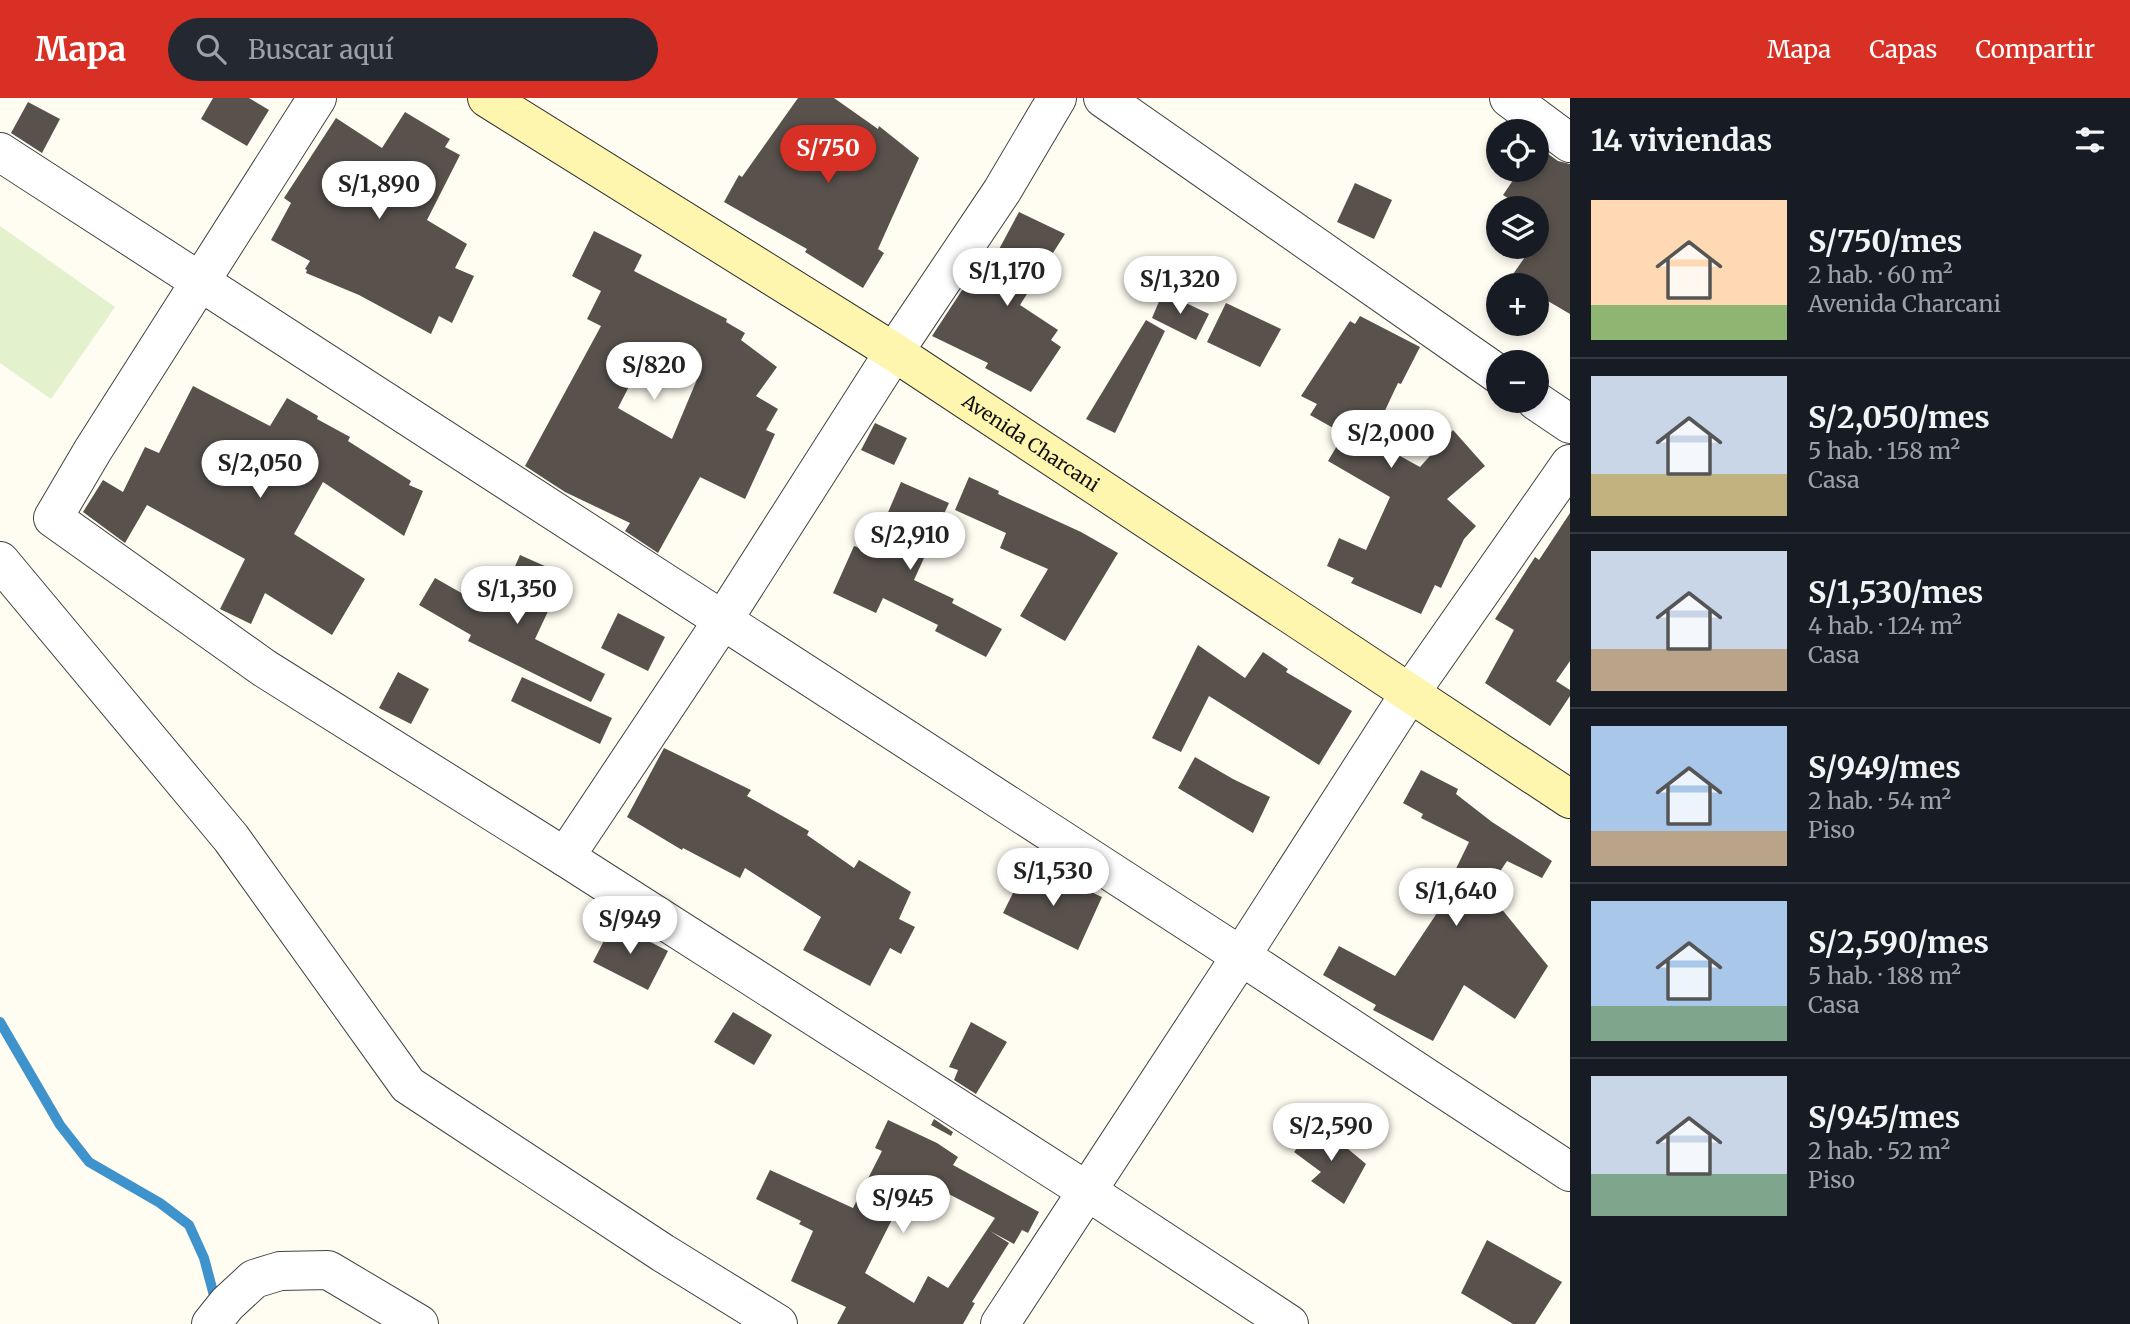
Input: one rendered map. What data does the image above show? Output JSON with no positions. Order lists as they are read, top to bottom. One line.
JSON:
{"streets":{"main road":["Avenida Charcani"]},"page":{"header":"Mapa","search":"Buscar aquí","nav":["Mapa","Capas","Compartir"],"heading":"14 viviendas","map_buttons":["+","−"],"price":["S/750","S/1,890","S/1,170","S/1,320","S/820","S/2,000","S/2,050","S/2,910","S/1,350","S/1,530","S/1,640","S/949","S/2,590","S/945"],"list":[{"name":"S/750/mes","note":"2 hab. · 60 m² · Avenida Charcani"},{"name":"S/2,050/mes","note":"5 hab. · 158 m² · Casa"},{"name":"S/1,530/mes","note":"4 hab. · 124 m² · Casa"},{"name":"S/949/mes","note":"2 hab. · 54 m² · Piso"},{"name":"S/2,590/mes","note":"5 hab. · 188 m² · Casa"},{"name":"S/945/mes","note":"2 hab. · 52 m² · Piso"}]}}
